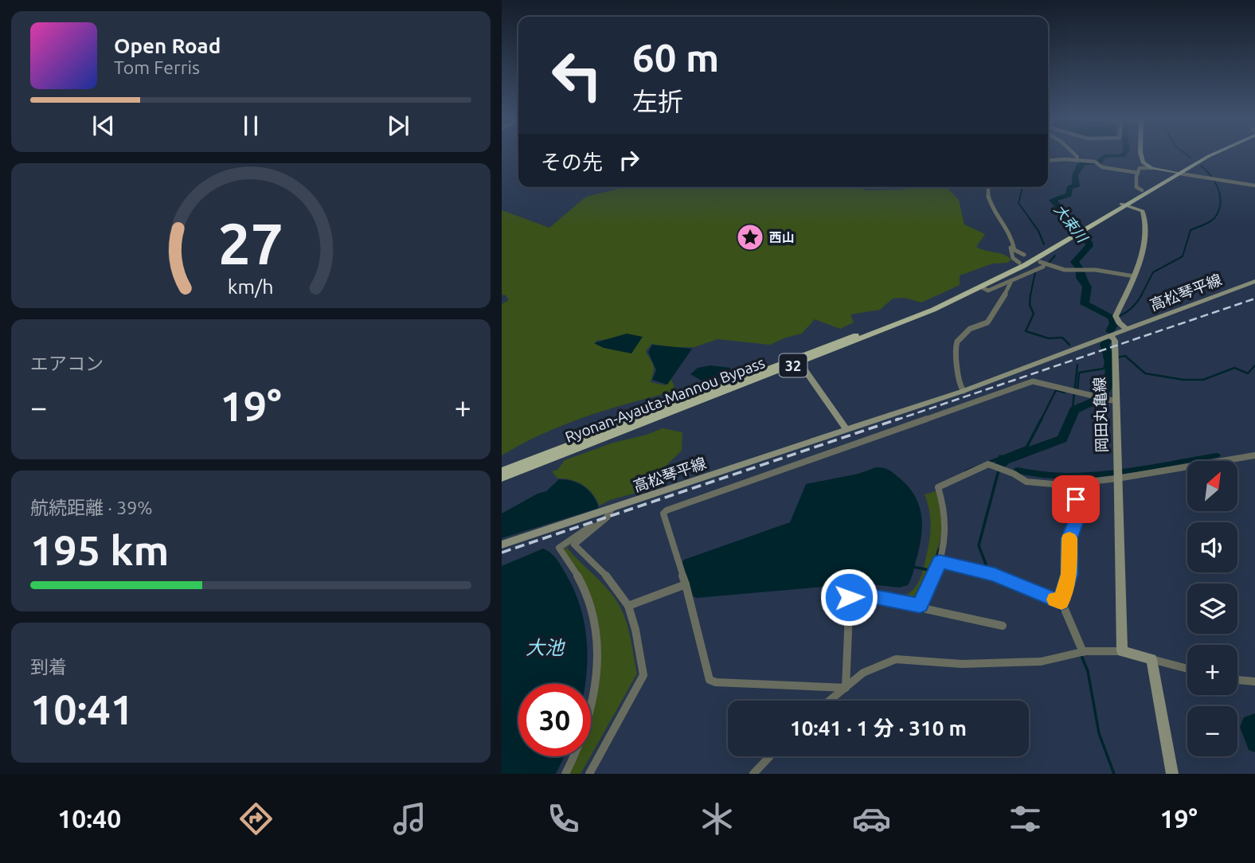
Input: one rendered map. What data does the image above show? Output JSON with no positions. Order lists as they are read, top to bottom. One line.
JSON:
{"streets":{"highway":["32","Ryonan-Ayauta-Mannou Bypass"],"main road":["高松琴平線","岡田丸亀線"]},"crossings":[["高松琴平線","岡田丸亀線"]],"water":["大束川","大池"],"places":{"place":["西山"]},"north":"top right","page":{"turn":["60 m","左折"],"song":["Open Road","Tom Ferris"],"then":"その先","tile":["エアコン",["航続距離 · 39%","195 km"],["到着","10:41"]],"heat":["−","19°","+"],"map_buttons":["+","−"],"limit":"30","trip":"10:41 · 1 分 · 310 m","tabs":["10:40","19°"],"gauge":["27","km/h"]}}
